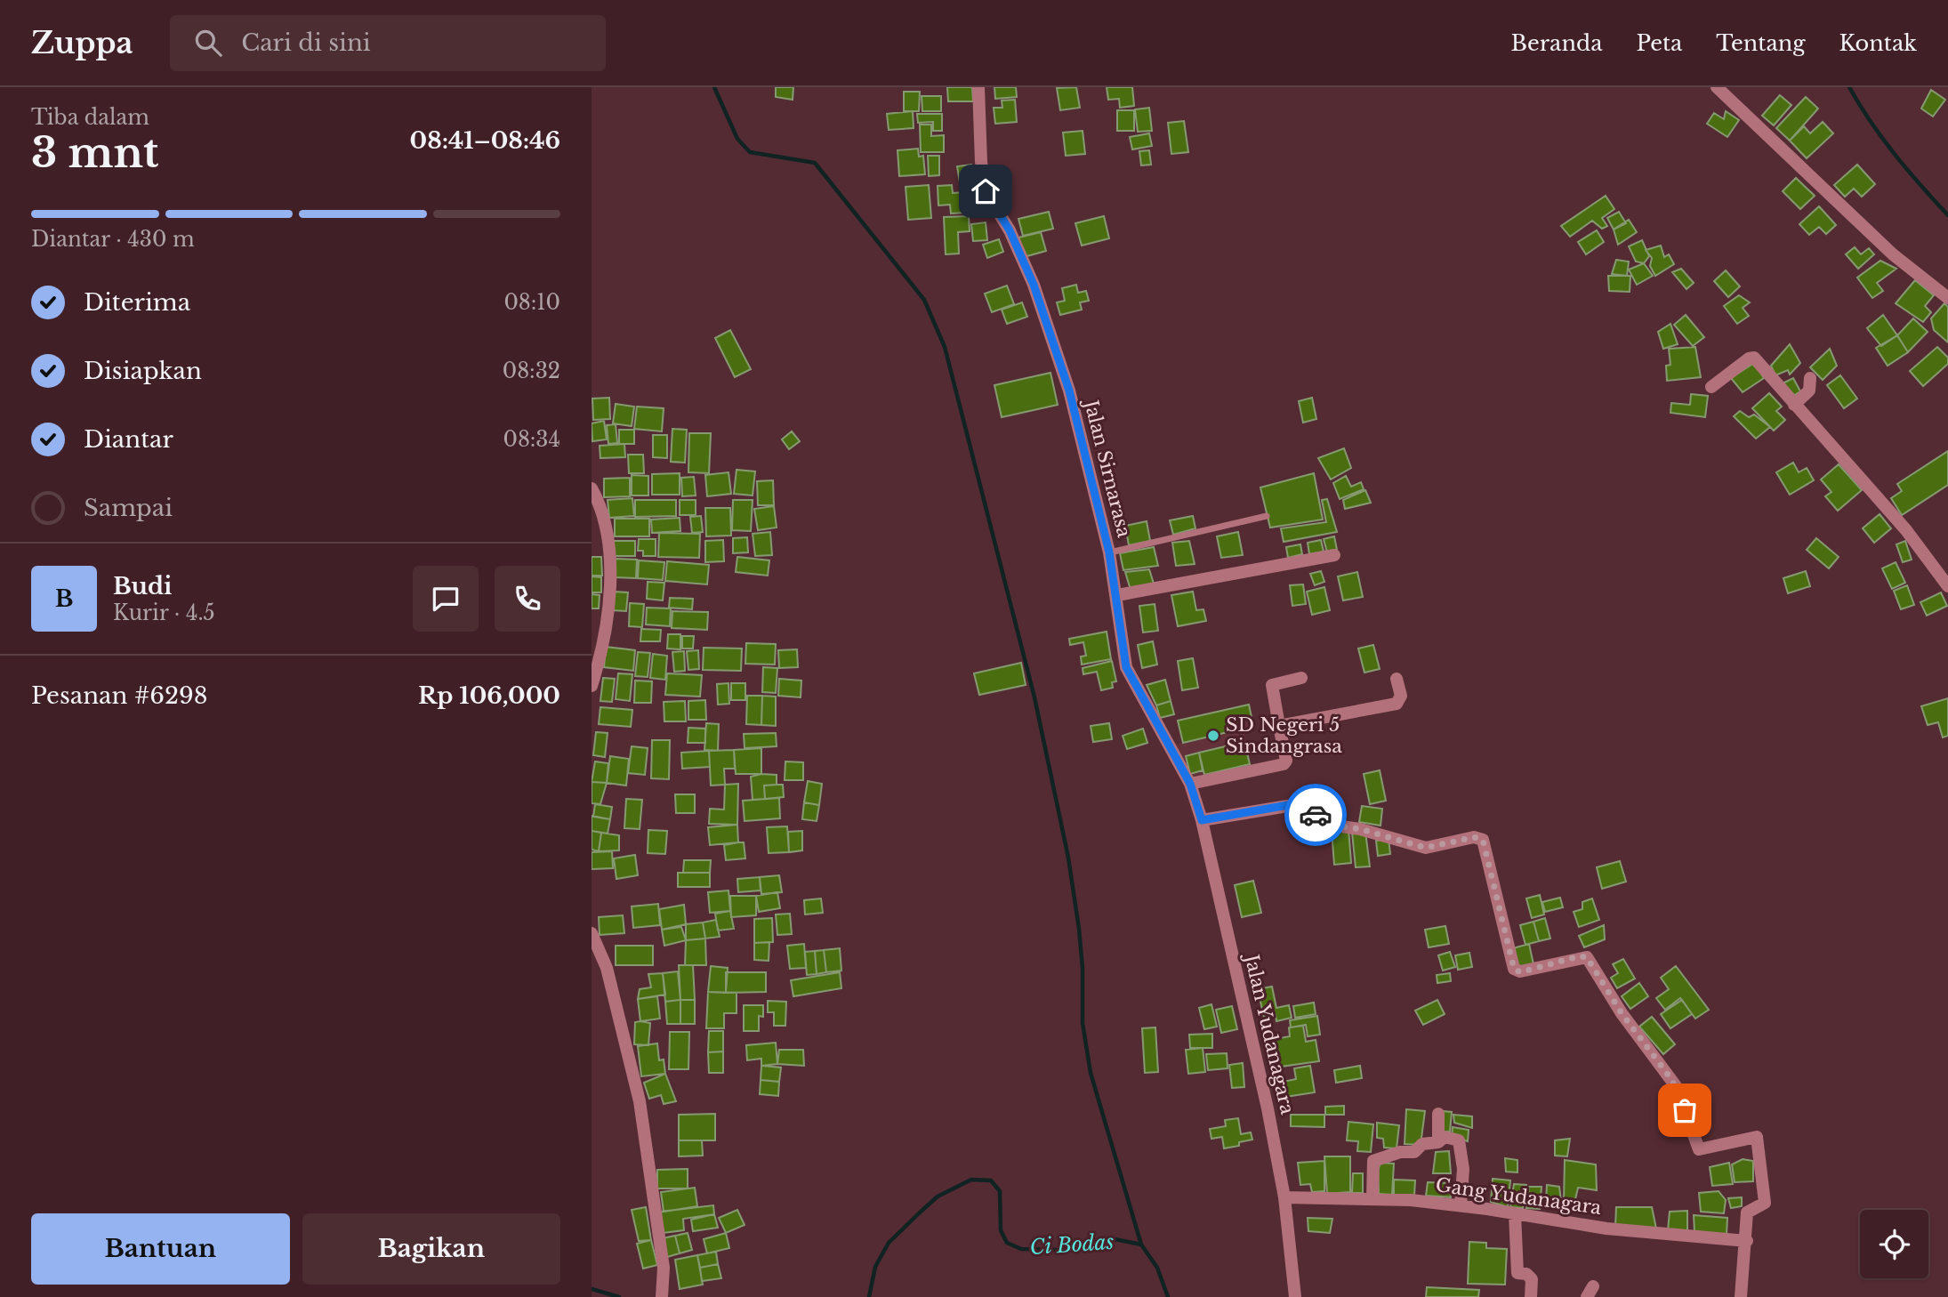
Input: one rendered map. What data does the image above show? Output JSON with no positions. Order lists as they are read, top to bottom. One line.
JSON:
{"streets":{"street":["Jalan Sirnarasa","Jalan Yudanagara","Gang Yudanagara"]},"crossings":[["Jalan Sirnarasa","Jalan Yudanagara"],["Jalan Yudanagara","Gang Yudanagara"]],"water":["Ci Bodas"],"places":["SD Negeri 5 Sindangrasa"],"page":{"header":"Zuppa","search":"Cari di sini","nav":["Beranda","Peta","Tentang","Kontak"],"heading":["3 mnt","Tiba dalam","08:41–08:46"],"panel":["Budi","Kurir · 4.5","Pesanan #6298","Rp 106,000"],"bar":"Diantar · 430 m","list":[["Diterima","08:10"],["Disiapkan","08:32"],["Diantar","08:34"],"Sampai"],"round":"B","buttons":["Bantuan","Bagikan"]}}
